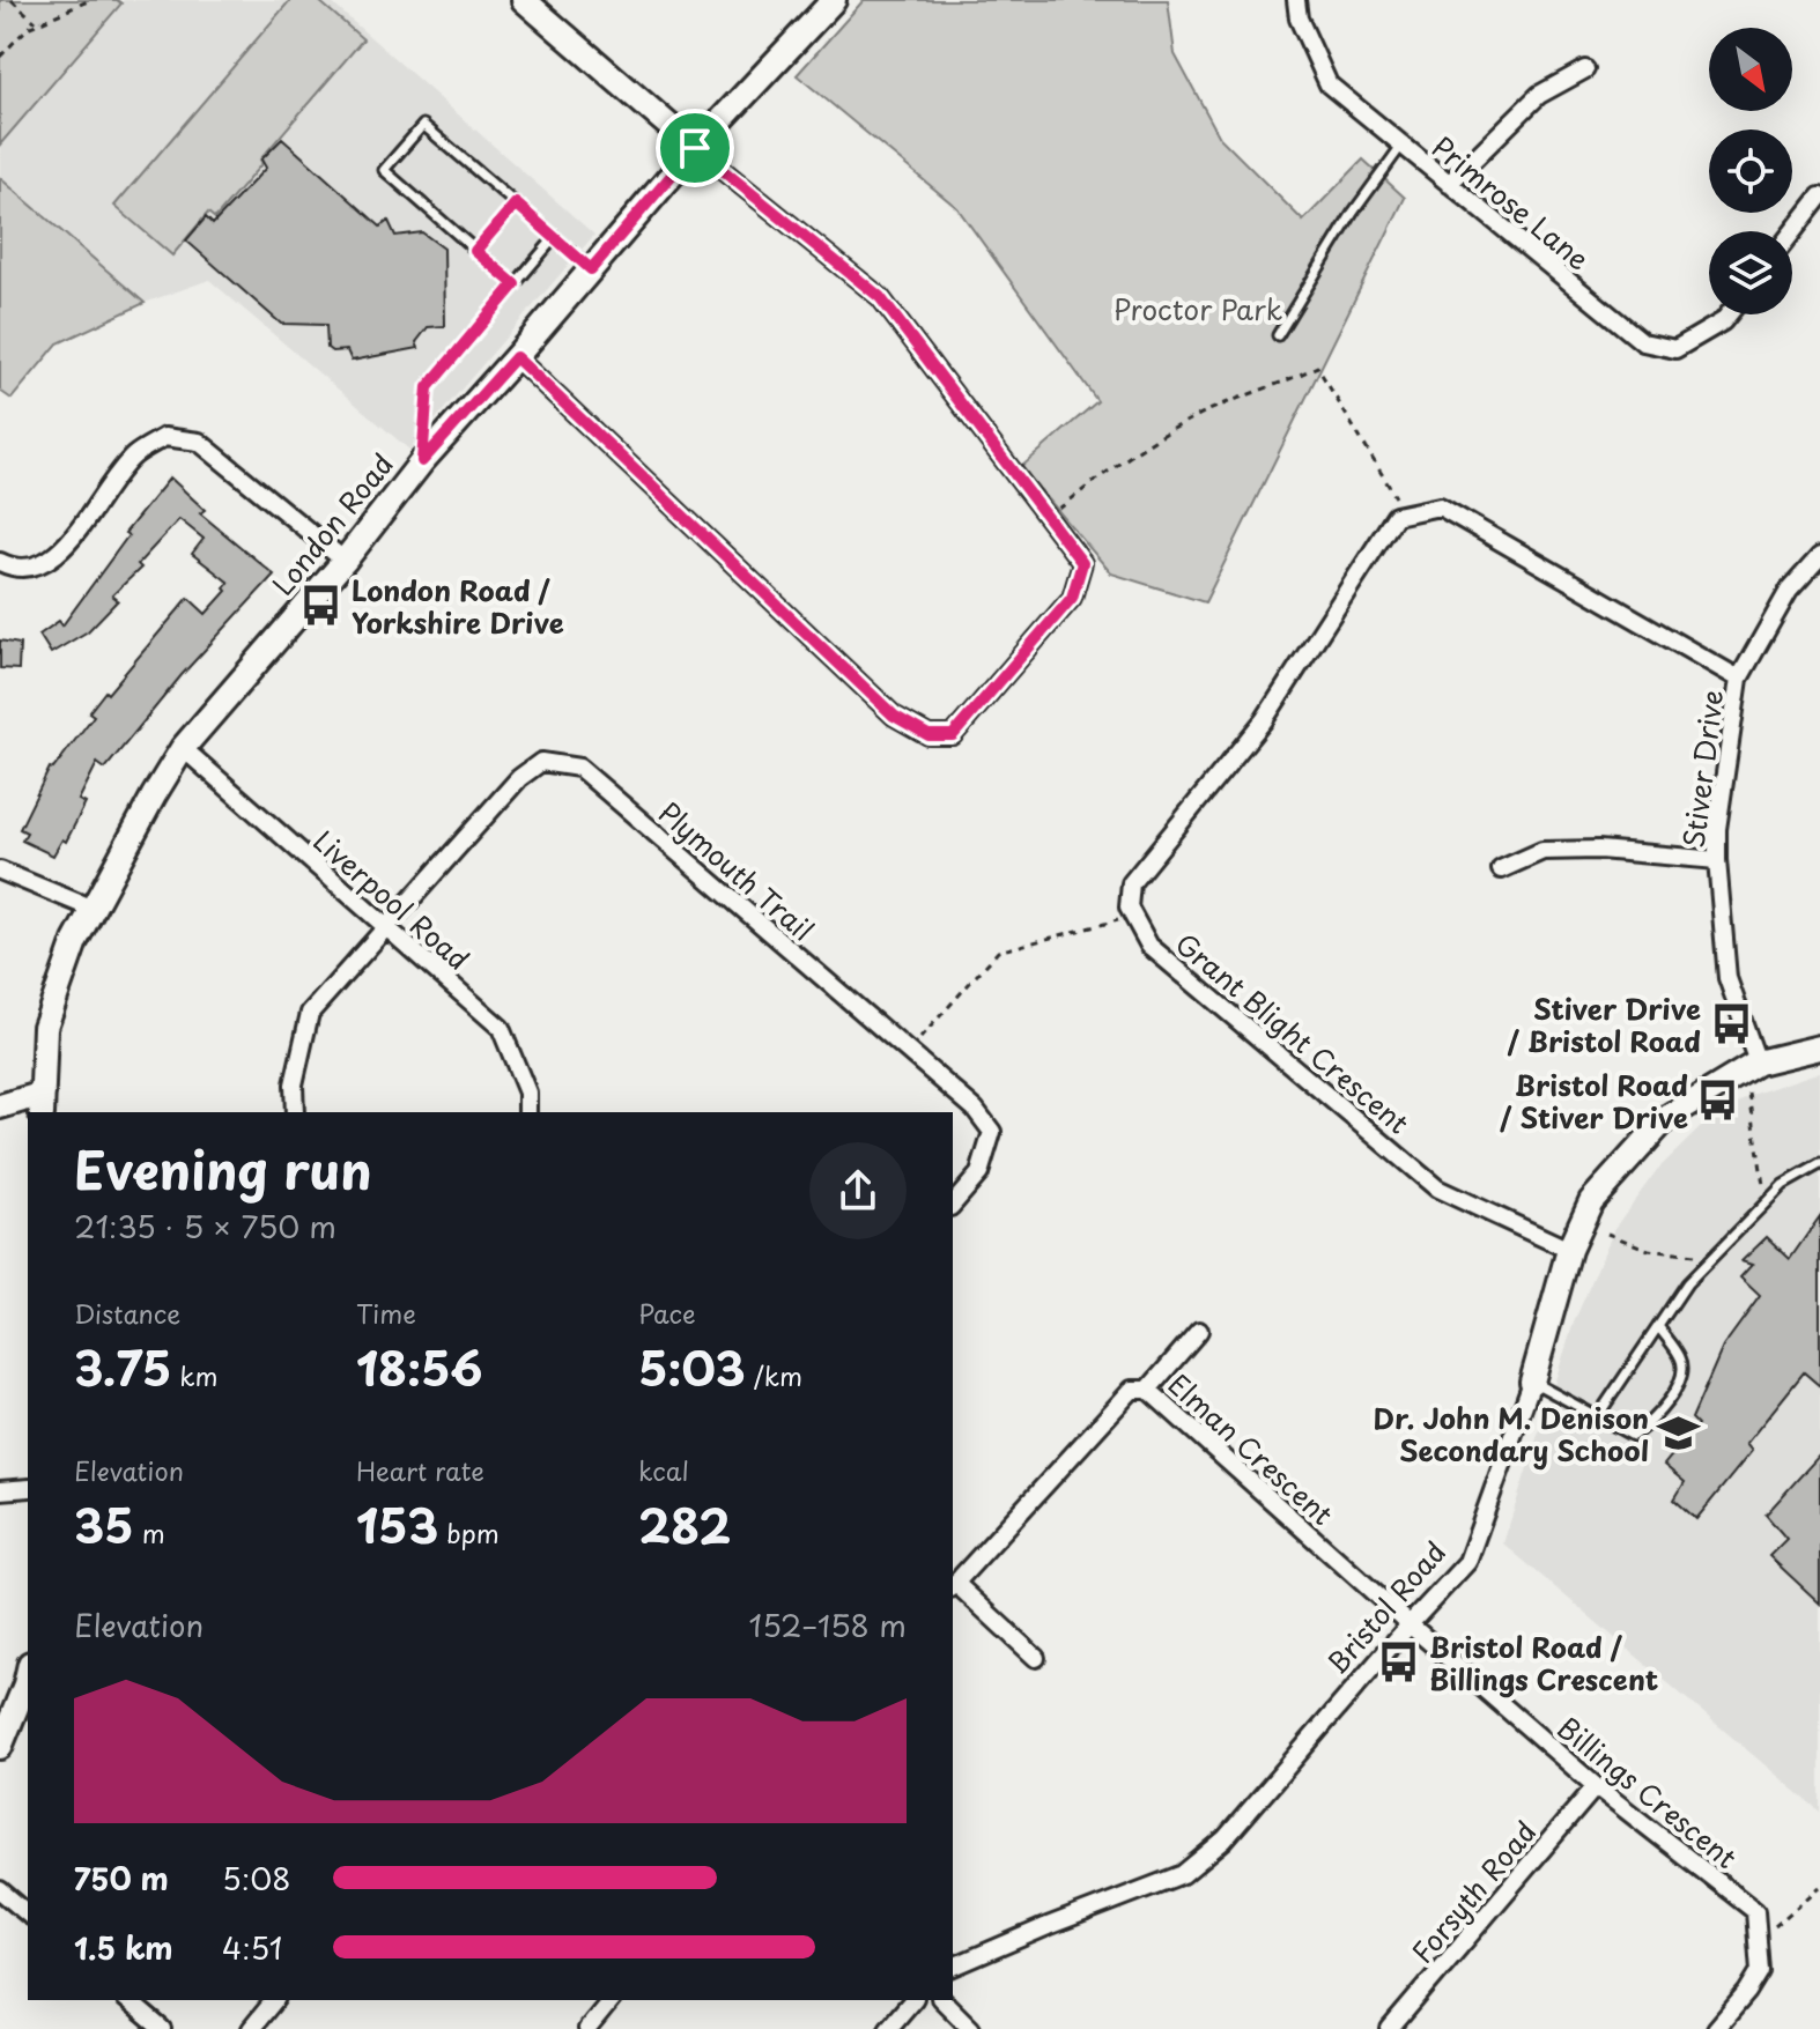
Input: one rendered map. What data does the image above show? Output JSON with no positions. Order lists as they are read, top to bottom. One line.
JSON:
{"streets":{"street":["Primrose Lane","London Road","Stiver Drive","Plymouth Trail","Liverpool Road","Grant Blight Crescent","Elman Crescent","Bristol Road","Billings Crescent","Forsyth Road"]},"crossings":[["London Road","Liverpool Road"],["Stiver Drive","Bristol Road"],["Plymouth Trail","Liverpool Road"],["Grant Blight Crescent","Bristol Road"],["Elman Crescent","Bristol Road"],["Elman Crescent","Billings Crescent"],["Bristol Road","Billings Crescent"],["Billings Crescent","Forsyth Road"]],"parks":["Proctor Park"],"places":{"bus stop":["London Road / Yorkshire Drive","Stiver Drive / Bristol Road","Bristol Road / Stiver Drive","Bristol Road / Billings Crescent"],"school or university":["Dr. John M. Denison Secondary School"]},"north":"bottom right","page":{"heading":["Evening run","21:35 · 5 × 750 m"],"stats":[["Distance","3.75 km"],["Time","18:56"],["Pace","5:03 /km"],["Elevation","35 m"],["Heart rate","153 bpm"],["kcal","282"]],"chart":["Elevation","152–158 m"],"list":[{"name":"750 m","note":"5:08"},{"name":"1.5 km","note":"4:51"}]}}
